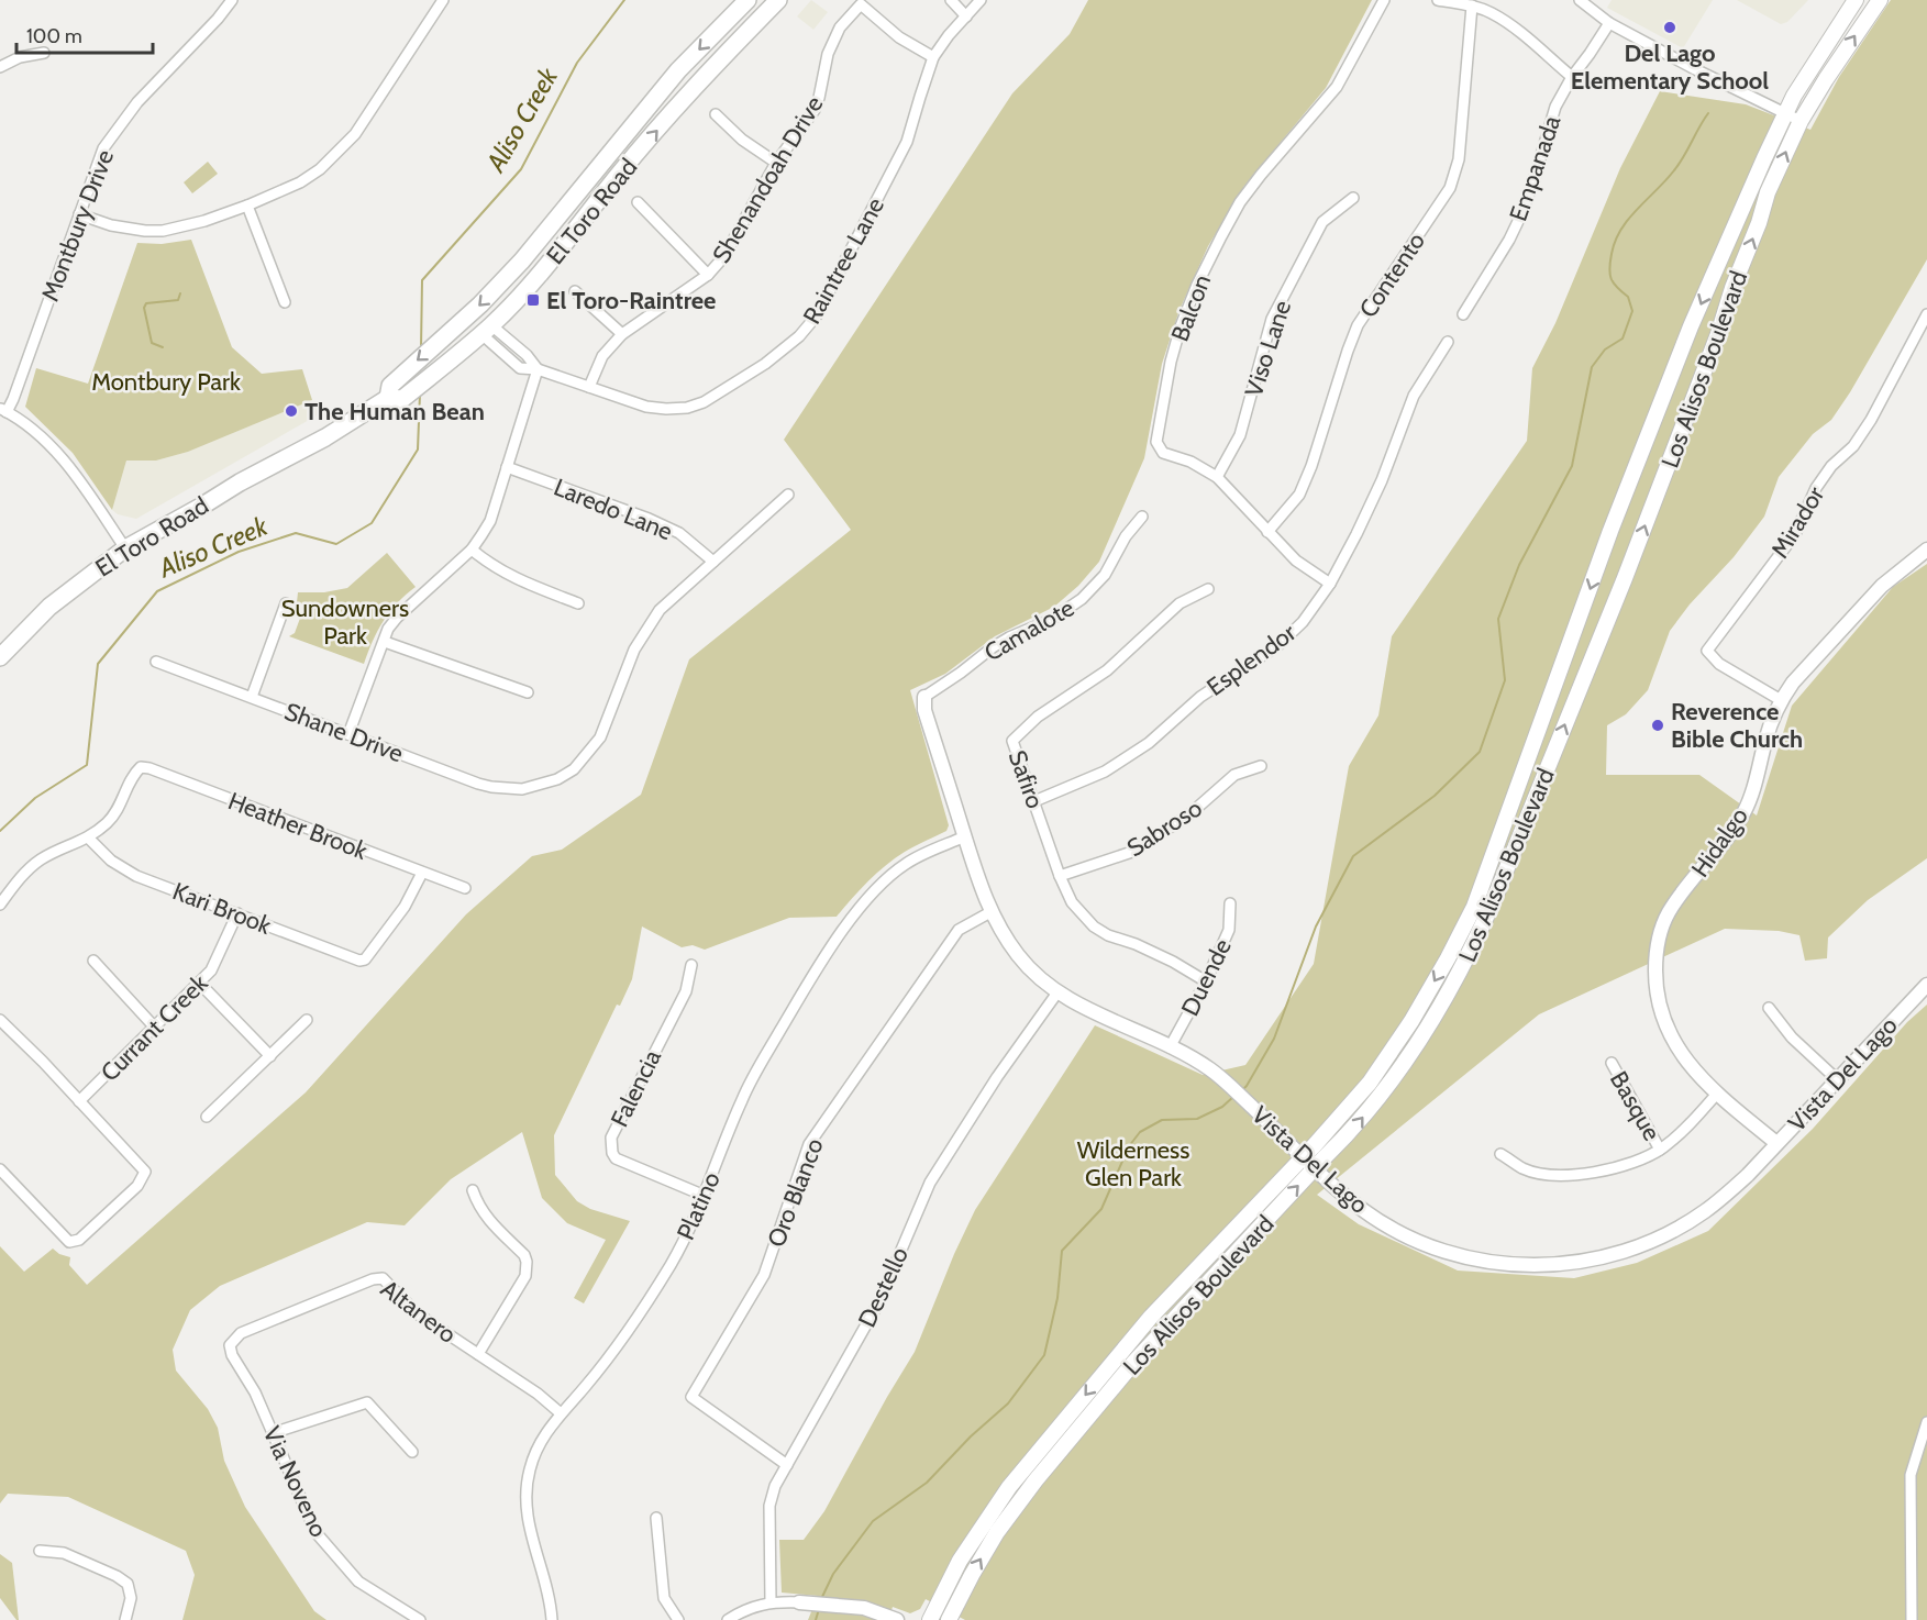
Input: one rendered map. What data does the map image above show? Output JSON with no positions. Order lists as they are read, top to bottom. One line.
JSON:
{"streets":{"main road":["El Toro Road","Los Alisos Boulevard"],"street":["Empanada","Shenandoah Drive","Montbury Drive","Raintree Lane","Contento","Balcon","Viso Lane","Laredo Lane","Mirador","Camalote","Esplendor","Shane Drive","Safiro","Heather Brook","Sabroso","Hidalgo","Kari Brook","Duende","Currant Creek","Vista Del Lago","Falencia","Basque","Oro Blanco","Platino","Destello","Altanero","Via Noveno"]},"crossings":[["Shenandoah Drive","Raintree Lane"],["El Toro Road","Raintree Lane"],["Contento","Balcon"],["Balcon","Viso Lane"],["Balcon","Esplendor"],["Los Alisos Boulevard","Vista Del Lago"],["Laredo Lane","Shane Drive"],["Mirador","Hidalgo"],["Camalote","Vista Del Lago"],["Esplendor","Safiro"],["Safiro","Sabroso"],["Safiro","Duende"],["Heather Brook","Kari Brook"],["Hidalgo","Vista Del Lago"],["Kari Brook","Currant Creek"],["Duende","Vista Del Lago"],["Vista Del Lago","Oro Blanco"],["Vista Del Lago","Platino"],["Vista Del Lago","Destello"],["Falencia","Platino"],["Oro Blanco","Destello"],["Platino","Altanero"],["Altanero","Via Noveno"]],"water":["Aliso Creek"],"parks":["Montbury Park","Sundowners Park","Wilderness Glen Park"],"places":{"other":["Del Lago Elementary School","The Human Bean","Reverence Bible Church"],"transit":["El Toro-Raintree"]},"scale_bar":"100 m"}
